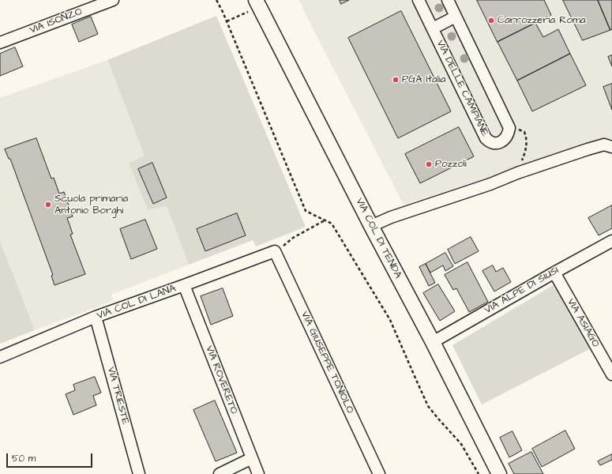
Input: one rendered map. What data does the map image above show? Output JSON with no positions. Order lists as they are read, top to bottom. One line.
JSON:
{"streets":{"main road":["VIA COL DI TENDA"],"street":["VIA ISONZO","VIA DELLE CAMPIANE","VIA ALPE DI SIUSI","VIA COL DI LANA","VIA ASIAGO","VIA GIUSEPPE TONIOLO","VIA ROVERETO","VIA TRIESTE"]},"crossings":[["VIA COL DI TENDA","VIA ALPE DI SIUSI"],["VIA ALPE DI SIUSI","VIA ASIAGO"],["VIA COL DI LANA","VIA GIUSEPPE TONIOLO"],["VIA COL DI LANA","VIA ROVERETO"],["VIA COL DI LANA","VIA TRIESTE"]],"places":["Carrozzeria Roma","PGA Italia","Pozzoli","Scuola primaria Antonio Borghi"],"scale_bar":"50 m"}
